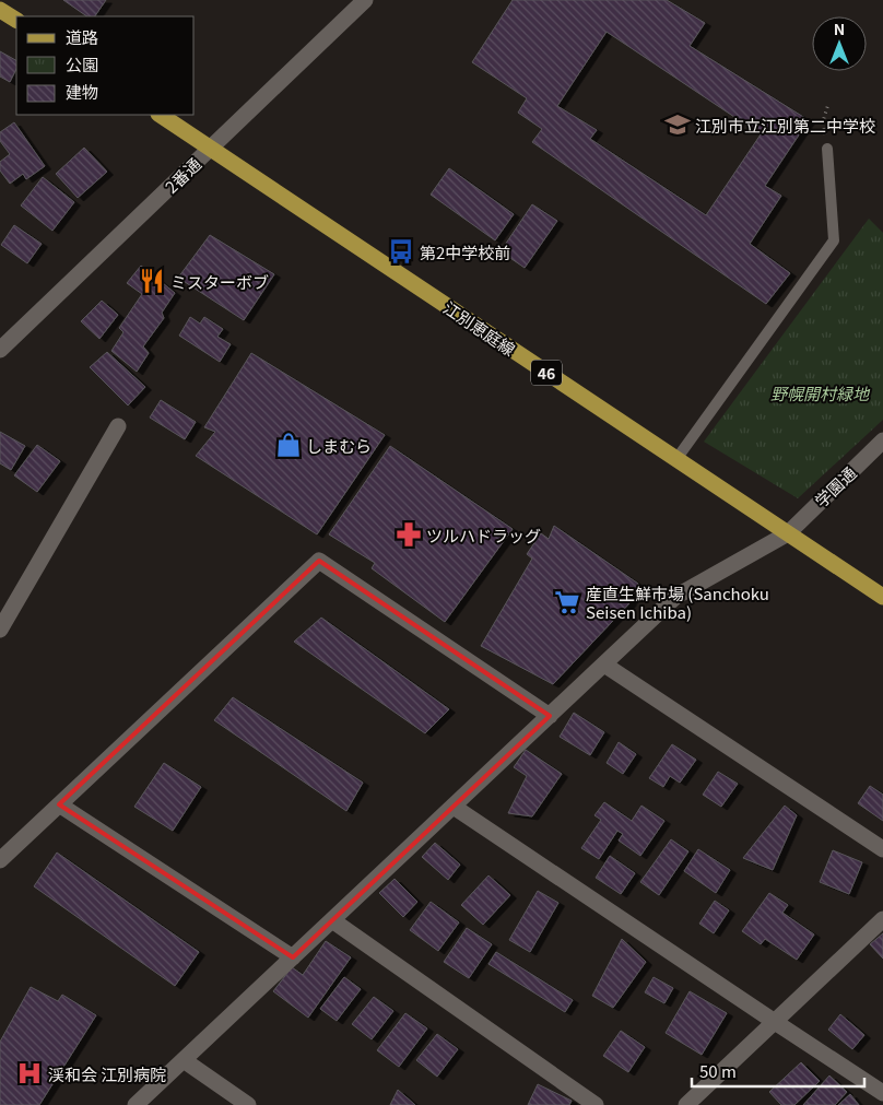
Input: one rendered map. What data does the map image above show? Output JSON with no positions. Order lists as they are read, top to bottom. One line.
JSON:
{"streets":{"main road":["江別恵庭線","46"],"street":["2番通","学園通"]},"crossings":[["2番通","江別恵庭線"],["江別恵庭線","学園通"]],"parks":["野幌開村緑地"],"places":{"school or university":["江別市立江別第二中学校"],"bus stop":["第2中学校前"],"restaurant":["ミスターボブ"],"shop":["しまむら"],"pharmacy":["ツルハドラッグ"],"supermarket":["産直生鮮市場 (Sanchoku Seisen Ichiba)"],"hospital":["渓和会 江別病院"]},"legend":["道路","公園","建物"],"scale_bar":"50 m","north":"top"}
